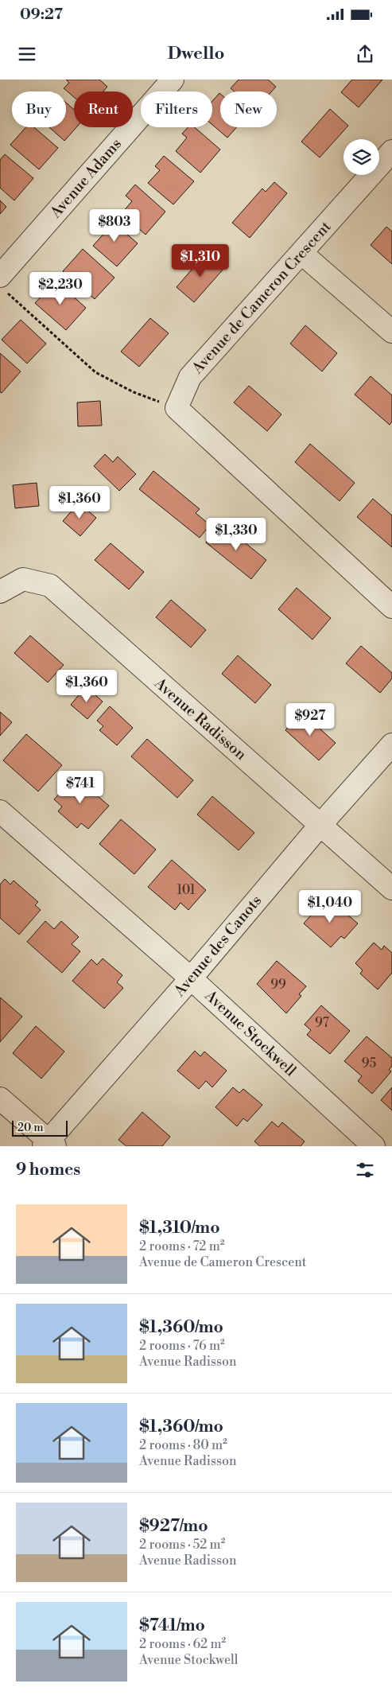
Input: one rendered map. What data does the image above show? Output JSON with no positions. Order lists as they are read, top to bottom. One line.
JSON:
{"streets":{"street":["Avenue Adams","Avenue de Cameron Crescent","Avenue Radisson","Avenue des Canots","Avenue Stockwell"]},"crossings":[["Avenue Radisson","Avenue des Canots"],["Avenue des Canots","Avenue Stockwell"]],"house_numbers":["101","99","97","95"],"scale_bar":"20 m","page":{"status":"09:27","header":"Dwello","chip":["Buy","Rent","Filters","New"],"price":["$803","$1,310","$2,230","$1,360","$1,330","$1,360","$927","$741","$1,040"],"scale":"20 m","heading":"9 homes","list":[{"name":"$1,310/mo","note":"2 rooms · 72 m² · Avenue de Cameron Crescent"},{"name":"$1,360/mo","note":"2 rooms · 76 m² · Avenue Radisson"},{"name":"$1,360/mo","note":"2 rooms · 80 m² · Avenue Radisson"},{"name":"$927/mo","note":"2 rooms · 52 m² · Avenue Radisson"},{"name":"$741/mo","note":"2 rooms · 62 m² · Avenue Stockwell"}]}}
